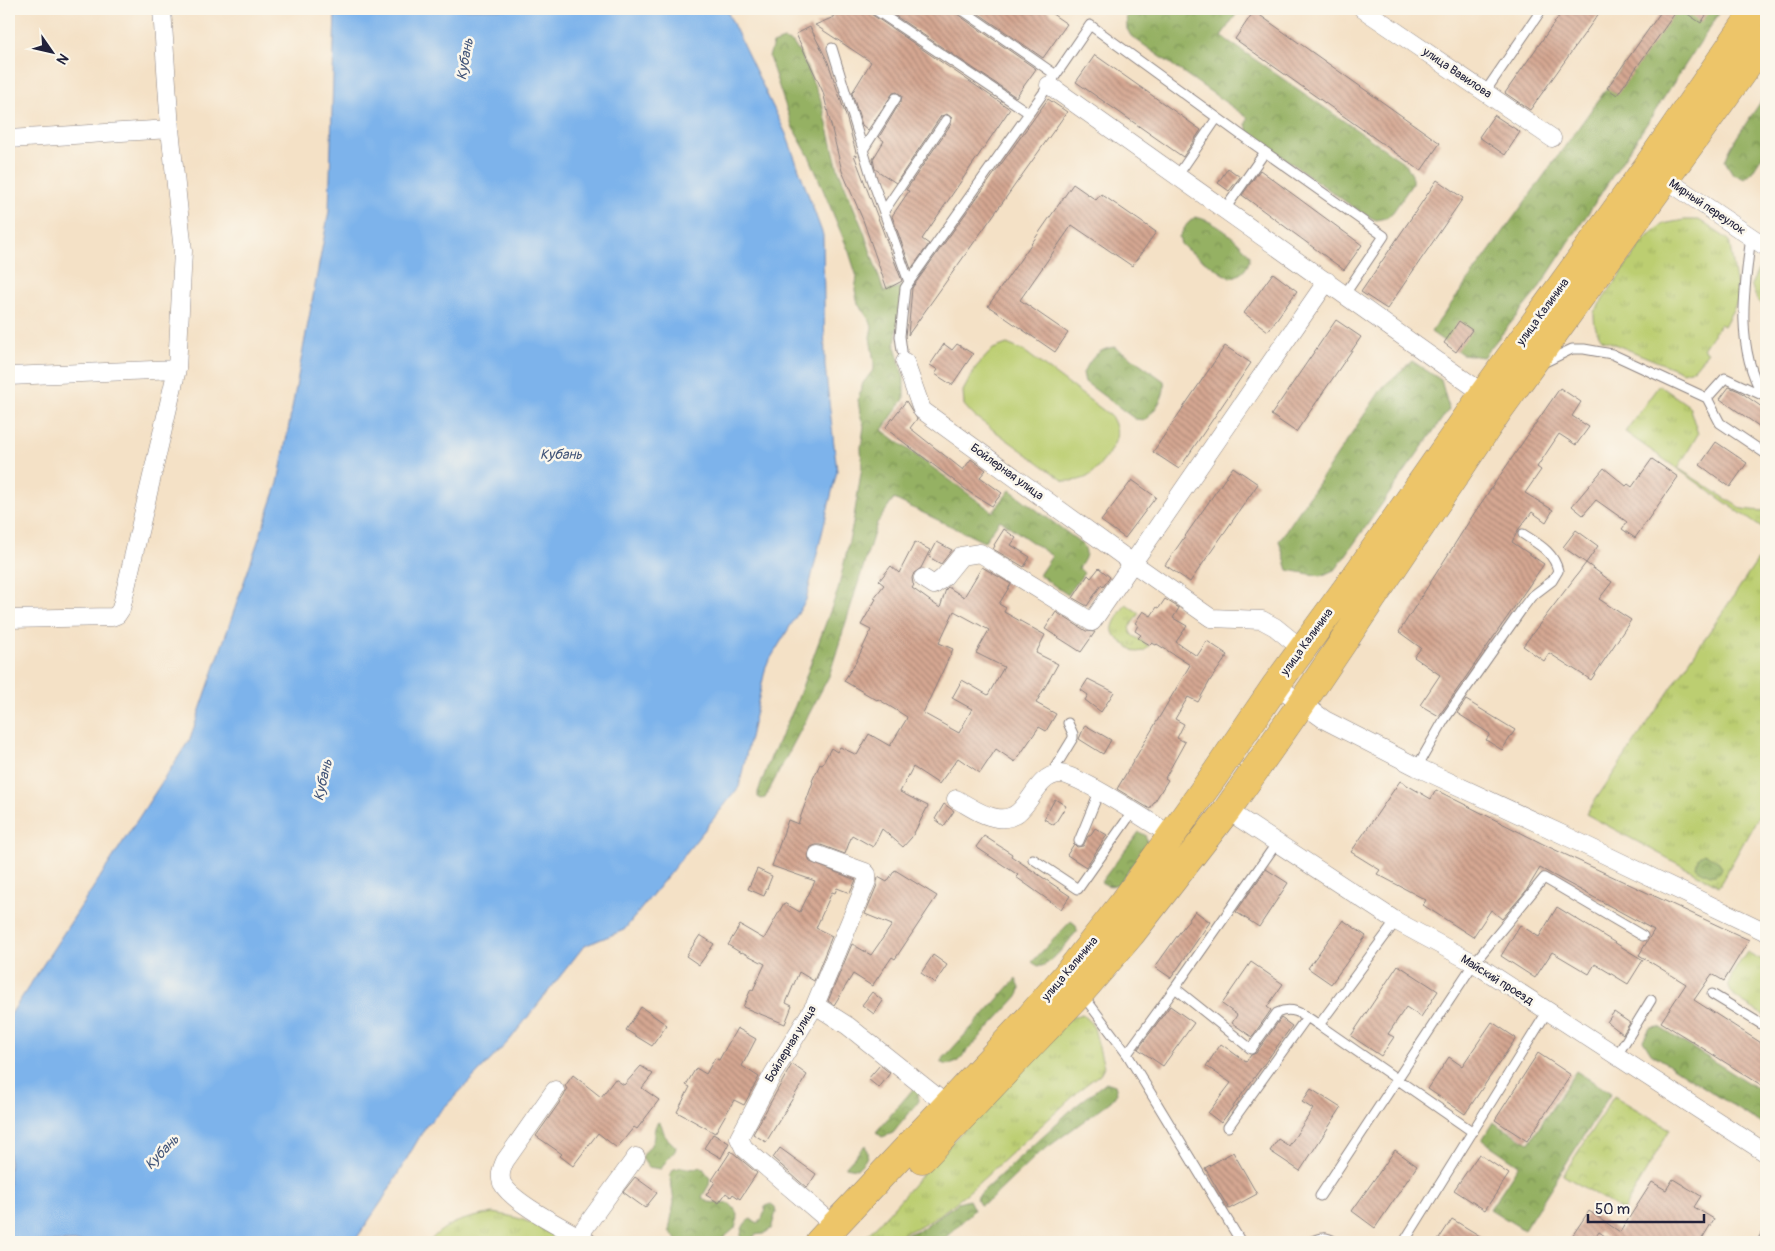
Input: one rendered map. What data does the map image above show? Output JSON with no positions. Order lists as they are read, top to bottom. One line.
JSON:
{"streets":{"highway":["улица Калинина"],"street":["улица Вавилова","Мирный переулок","Бойлерная улица","Майский проезд"]},"crossings":[["Мирный переулок","улица Калинина"],["улица Калинина","Бойлерная улица"],["улица Калинина","Майский проезд"]],"water":["Кубань"],"scale_bar":"50 m","north":"bottom right"}
